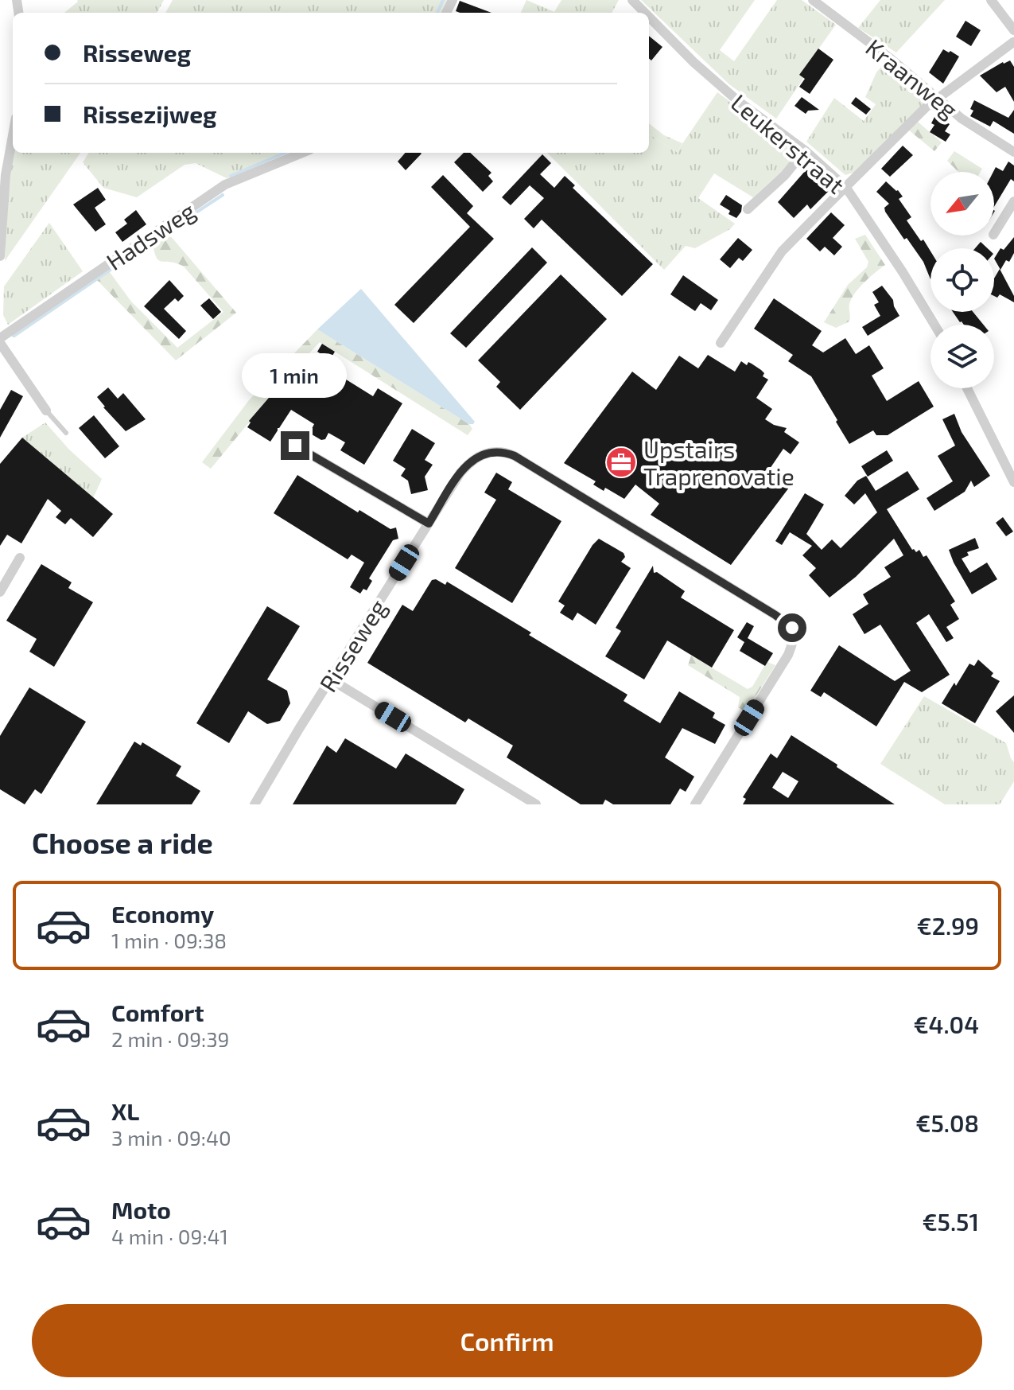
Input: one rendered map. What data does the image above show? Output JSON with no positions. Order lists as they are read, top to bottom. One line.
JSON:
{"streets":{"street":["Kraanweg","Leukerstraat","Hadsweg","Risseweg"]},"places":{"office":["Upstairs Traprenovatie"]},"north":"bottom left","page":{"banner":["Risseweg","Rissezijweg"],"bubble":"1 min","heading":"Choose a ride","list":[{"name":"Economy","note":"1 min · 09:38","value":"€2.99"},{"name":"Comfort","note":"2 min · 09:39","value":"€4.04"},{"name":"XL","note":"3 min · 09:40","value":"€5.08"},{"name":"Moto","note":"4 min · 09:41","value":"€5.51"}],"buttons":"Confirm"}}
